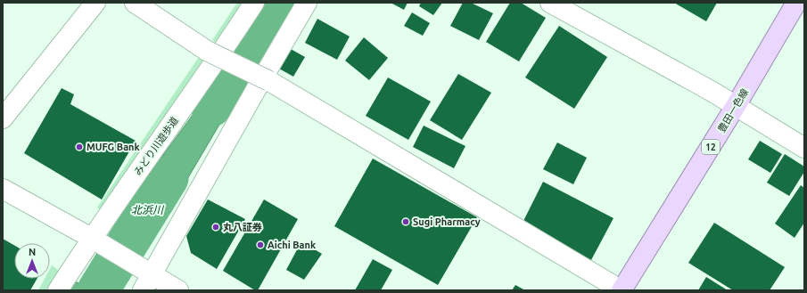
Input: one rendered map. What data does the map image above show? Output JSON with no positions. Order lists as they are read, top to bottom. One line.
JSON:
{"streets":{"main road":["豊田一色線","12"],"street":["みどり川遊歩道"]},"water":["北浜川"],"places":["MUFG Bank","Sugi Pharmacy","丸八証券","Aichi Bank"],"north":"top"}
